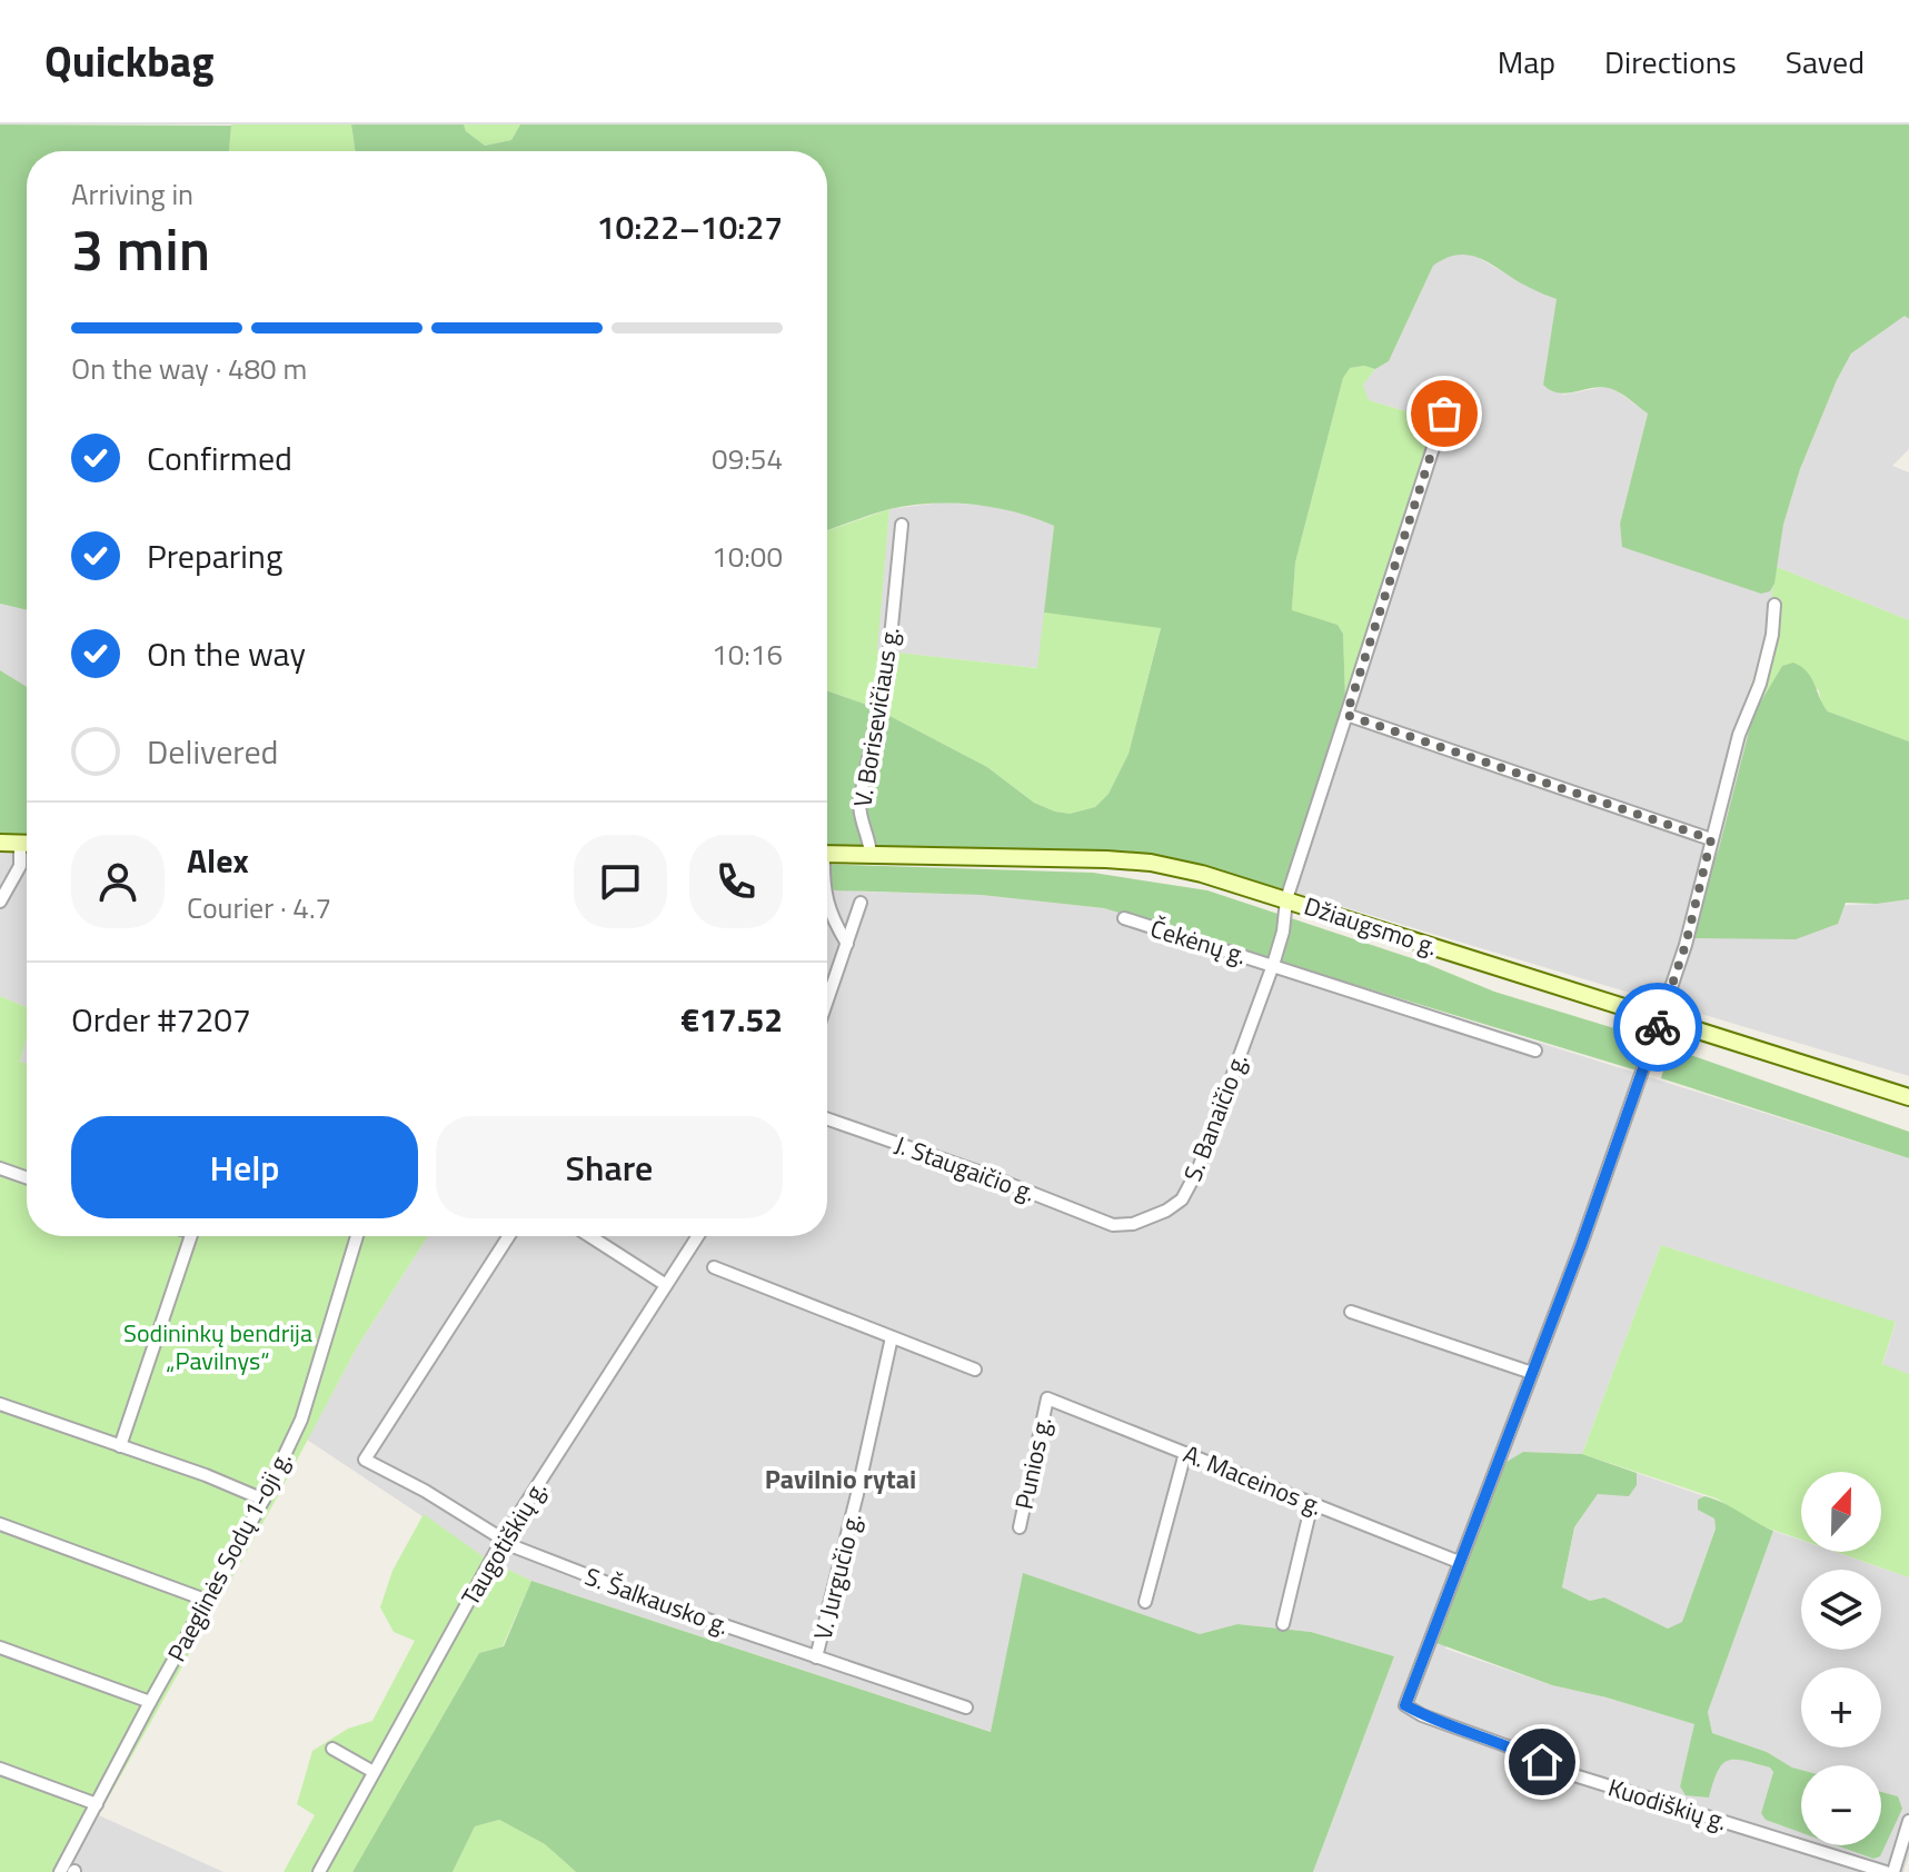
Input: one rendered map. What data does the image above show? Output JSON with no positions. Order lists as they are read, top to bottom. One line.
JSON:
{"streets":{"street":["V. Borisevičiaus g.","Džiaugsmo g.","Čekėnų g.","S. Banaičio g.","J. Staugaičio g.","Punios g.","A. Maceinos g.","Taugotiškių g.","Paeglinės Sodų 1-oji g.","V. Jurgučio g.","S. Šalkausko g.","Kuodiškių g."]},"crossings":[["V. Borisevičiaus g.","Džiaugsmo g."],["Džiaugsmo g.","S. Banaičio g."],["Čekėnų g.","S. Banaičio g."],["S. Banaičio g.","J. Staugaičio g."],["Punios g.","A. Maceinos g."],["A. Maceinos g.","Kuodiškių g."],["Taugotiškių g.","S. Šalkausko g."],["V. Jurgučio g.","S. Šalkausko g."]],"districts":["Pavilnio rytai"],"parks":["Sodininkų bendrija „Pavilnys“"],"north":"top","page":{"header":"Quickbag","nav":["Map","Directions","Saved"],"heading":["3 min","Arriving in","10:22–10:27"],"panel":["Alex","Courier · 4.7","Order #7207","€17.52"],"bar":"On the way · 480 m","list":[["Confirmed","09:54"],["Preparing","10:00"],["On the way","10:16"],"Delivered"],"buttons":["Help","Share"],"map_buttons":["+","−"]}}
